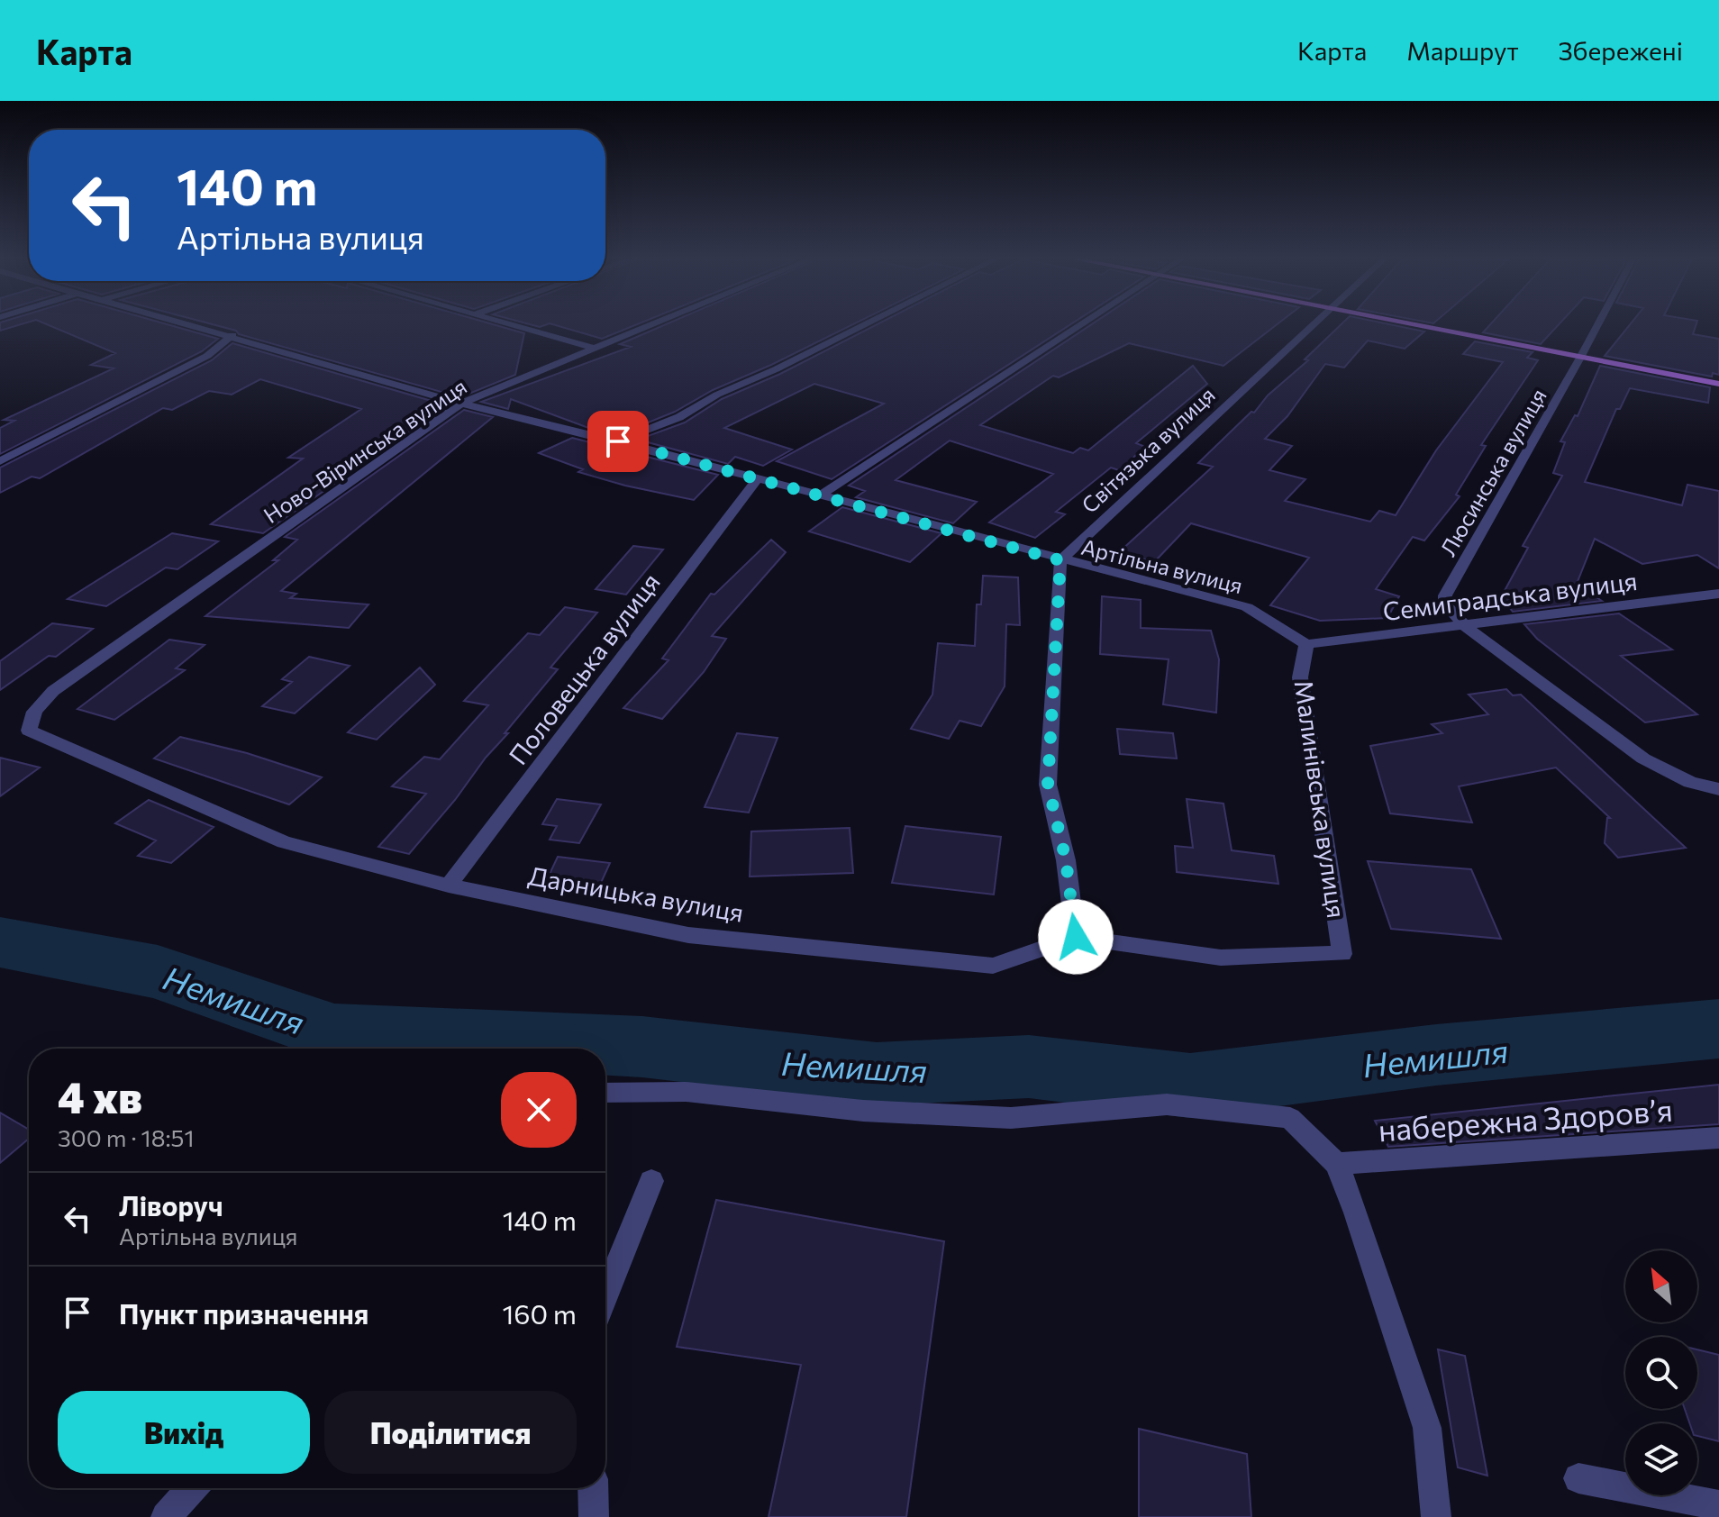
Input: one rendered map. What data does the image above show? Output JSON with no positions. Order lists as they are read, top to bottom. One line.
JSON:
{"streets":{"street":["Світязька вулиця","Ново-Віринська вулиця","Люсинська вулиця","Артільна вулиця","Семиградська вулиця","Половецька вулиця","Малинівська вулиця","Дарницька вулиця","набережна Здоров’я"]},"crossings":[["Світязька вулиця","Артільна вулиця"],["Ново-Віринська вулиця","Артільна вулиця"],["Ново-Віринська вулиця","Дарницька вулиця"],["Люсинська вулиця","Семиградська вулиця"],["Артільна вулиця","Семиградська вулиця"],["Артільна вулиця","Половецька вулиця"],["Артільна вулиця","Малинівська вулиця"],["Семиградська вулиця","Малинівська вулиця"],["Половецька вулиця","Дарницька вулиця"],["Малинівська вулиця","Дарницька вулиця"]],"water":["Немишля"],"north":"top left","page":{"header":"Карта","nav":["Карта","Маршрут","Збережені"],"turn":["140 m","Артільна вулиця"],"heading":["4 хв","300 m · 18:51"],"list":[{"name":"Ліворуч","note":"Артільна вулиця","value":"140 m"},{"name":"Пункт призначення","value":"160 m"}],"buttons":["Вихід","Поділитися"]}}
